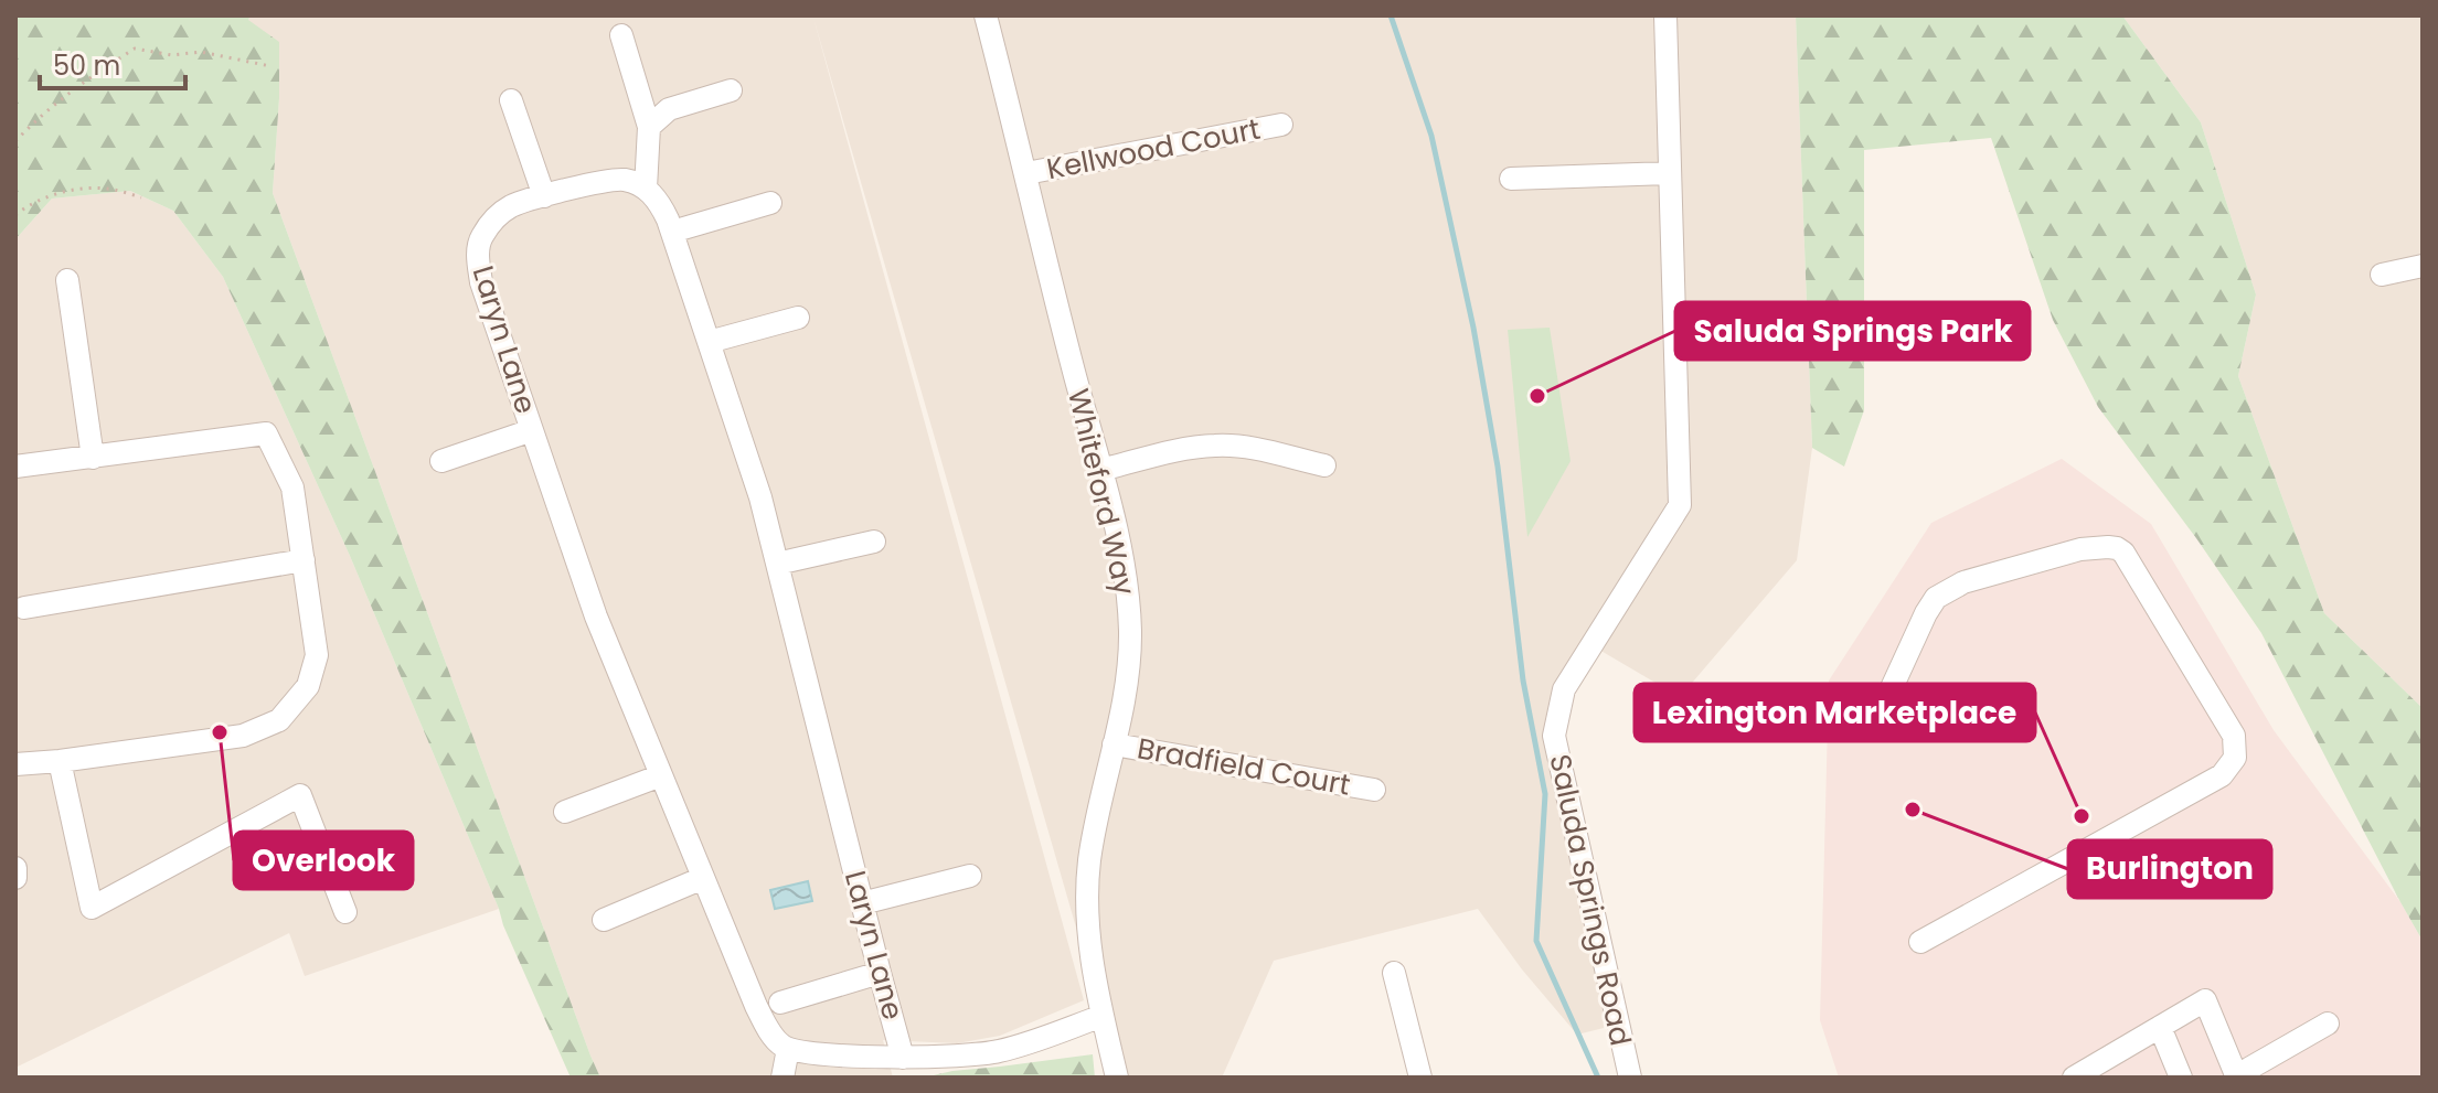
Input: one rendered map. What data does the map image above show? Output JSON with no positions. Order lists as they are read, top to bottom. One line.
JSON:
{"streets":{"street":["Kellwood Court","Laryn Lane","Whiteford Way","Bradfield Court","Saluda Springs Road"]},"crossings":[["Kellwood Court","Whiteford Way"],["Laryn Lane","Whiteford Way"],["Whiteford Way","Bradfield Court"]],"places":["Saluda Springs Park","Overlook","Burlington","Lexington Marketplace"],"scale_bar":"50 m"}
